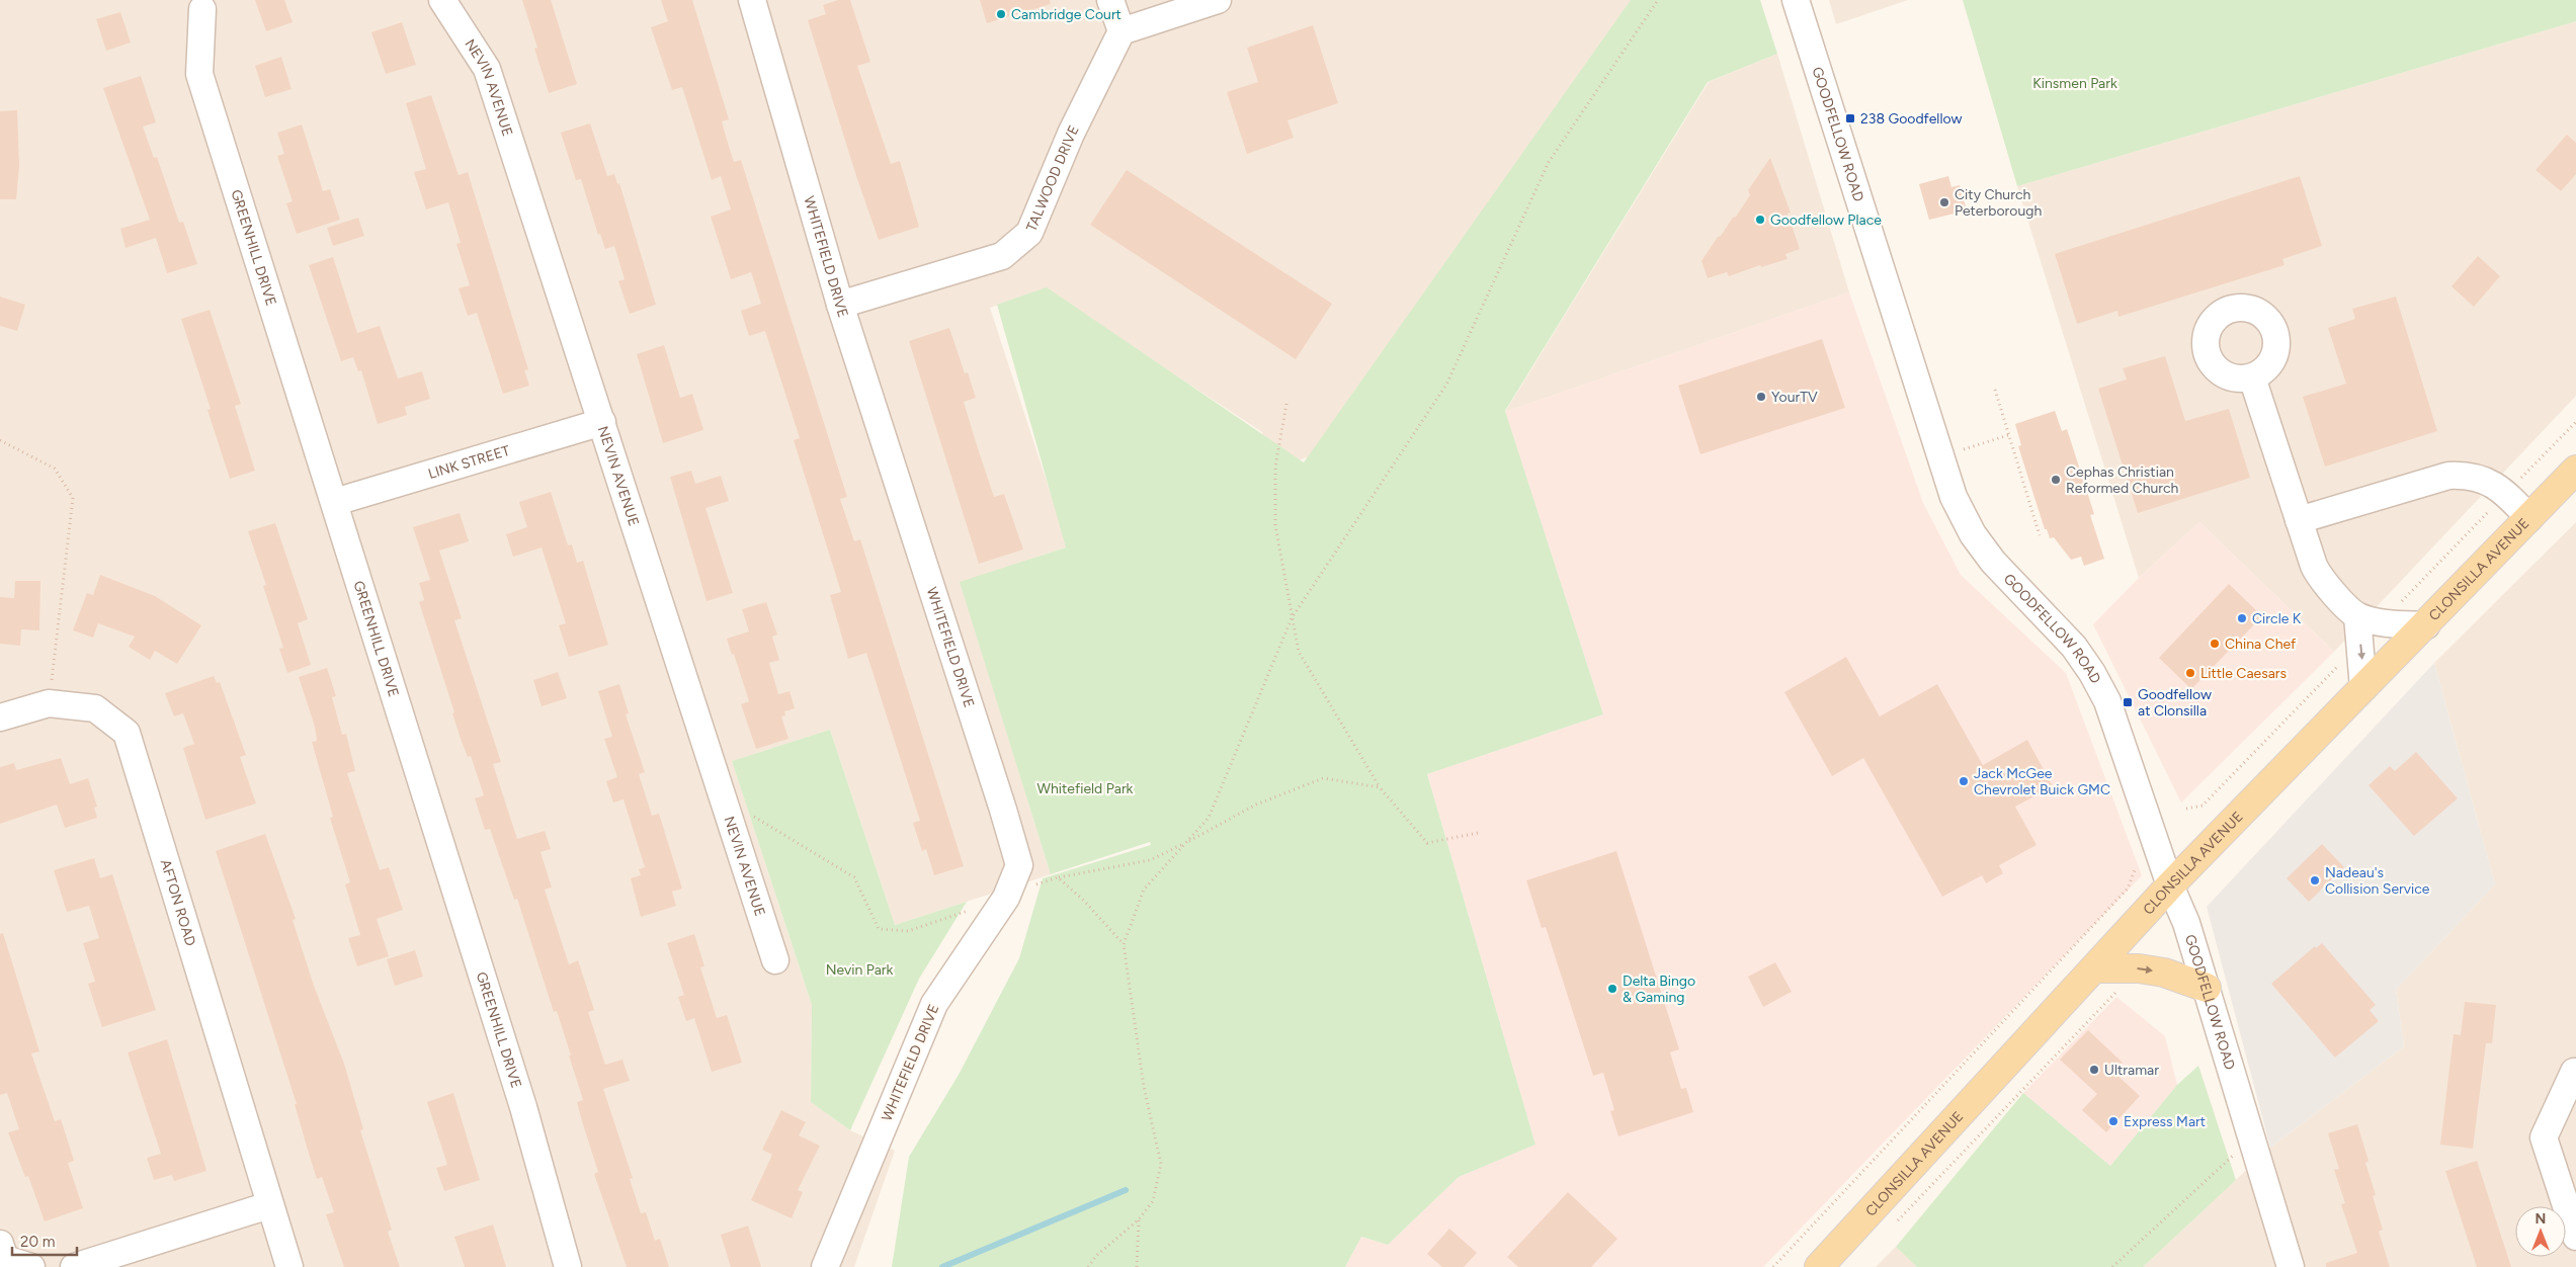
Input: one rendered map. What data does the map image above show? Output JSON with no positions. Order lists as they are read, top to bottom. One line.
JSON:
{"streets":{"main road":["CLONSILLA AVENUE"],"street":["NEVIN AVENUE","GOODFELLOW ROAD","TALWOOD DRIVE","GREENHILL DRIVE","WHITEFIELD DRIVE","LINK STREET","AFTON ROAD"]},"crossings":[["NEVIN AVENUE","LINK STREET"],["GOODFELLOW ROAD","CLONSILLA AVENUE"],["TALWOOD DRIVE","WHITEFIELD DRIVE"],["GREENHILL DRIVE","LINK STREET"]],"parks":["Kinsmen Park","Whitefield Park","Nevin Park"],"places":{"other":["Cambridge Court","City Church Peterborough","Goodfellow Place","YourTV","Cephas Christian Reformed Church","Circle K","China Chef","Little Caesars","Jack McGee Chevrolet Buick GMC","Nadeau's Collision Service","Delta Bingo & Gaming","Ultramar","Express Mart"],"transit":["238 Goodfellow","Goodfellow at Clonsilla"]},"scale_bar":"20 m","north":"top"}
